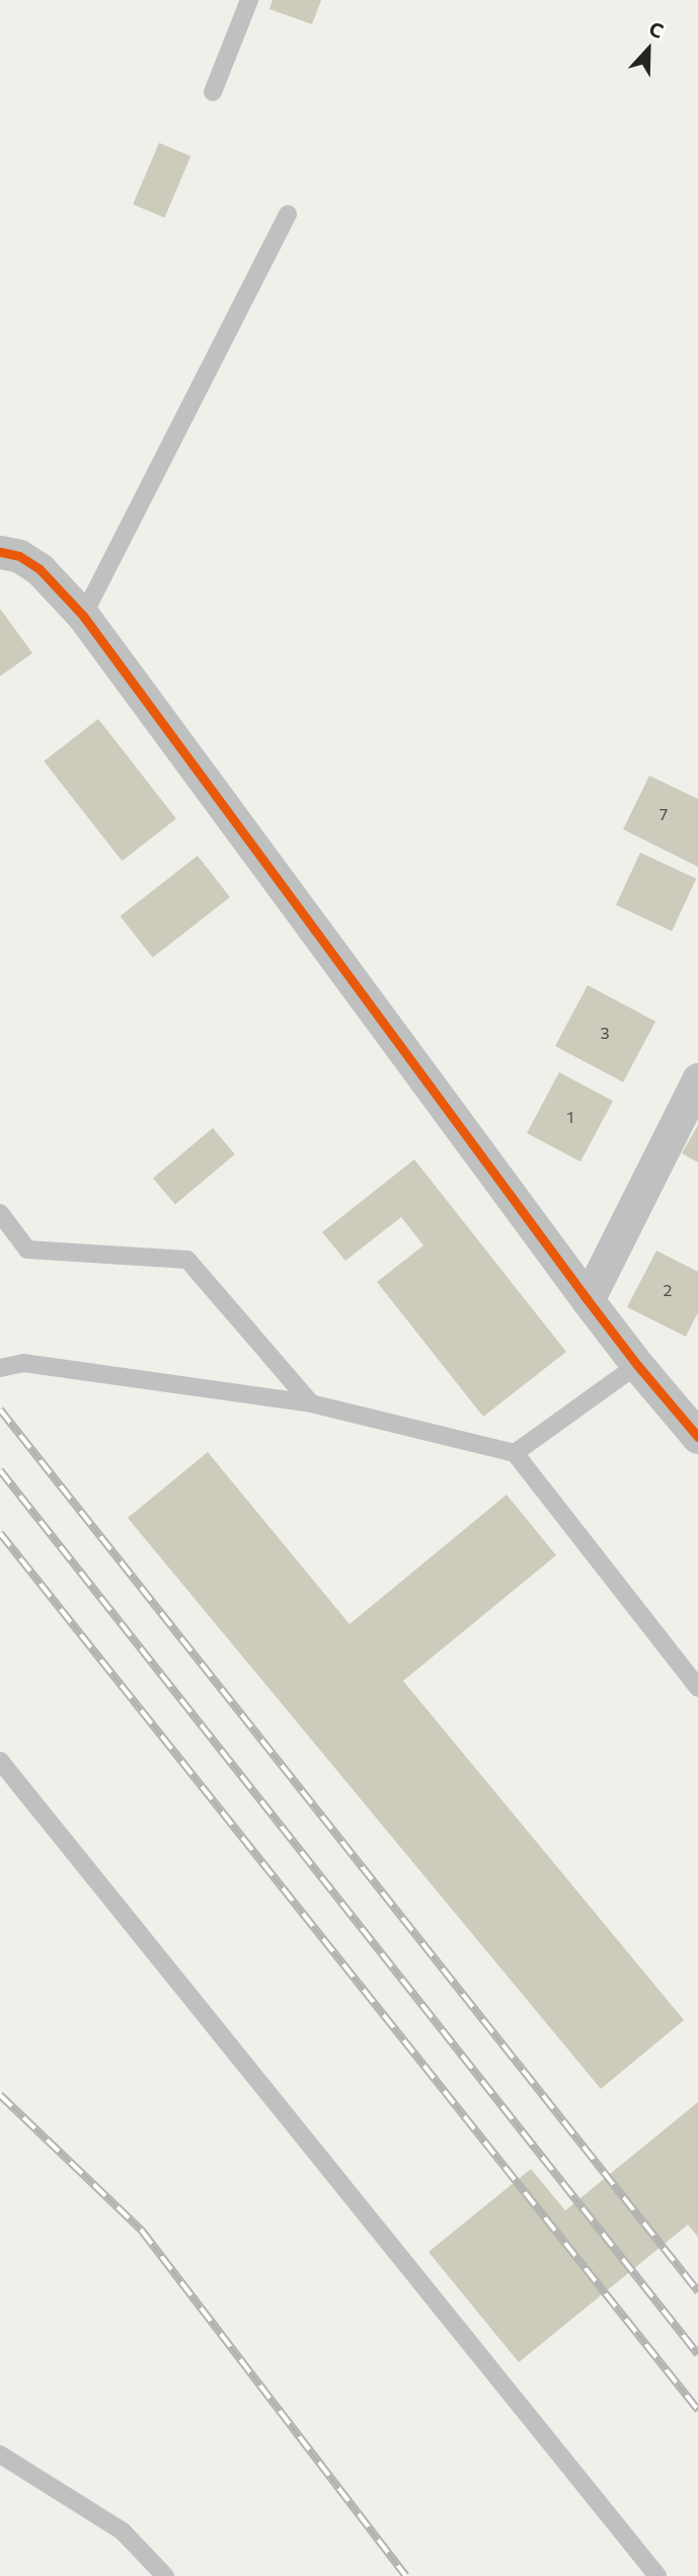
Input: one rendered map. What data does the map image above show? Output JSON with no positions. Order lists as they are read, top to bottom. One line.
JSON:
{"house_numbers":["7","3","1","2"],"north":"top"}
